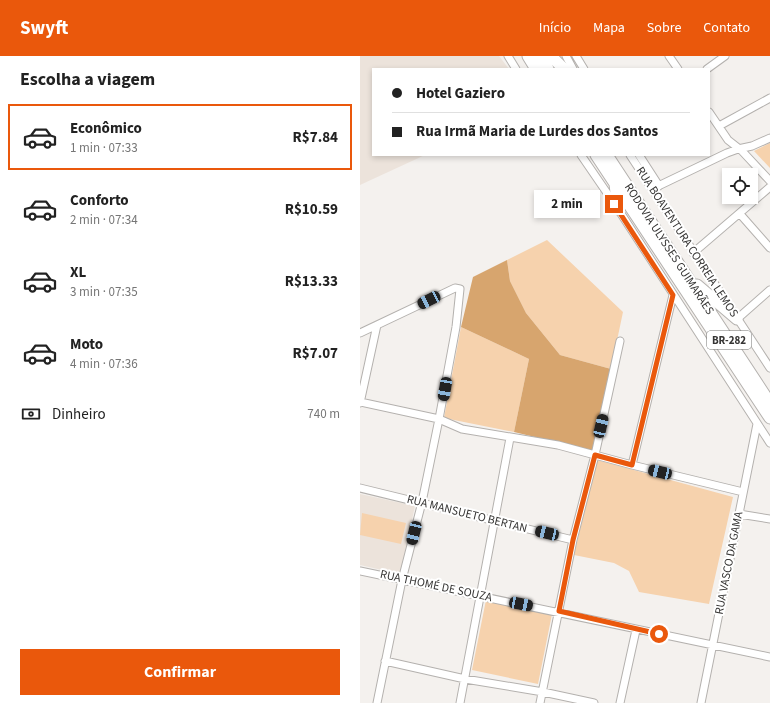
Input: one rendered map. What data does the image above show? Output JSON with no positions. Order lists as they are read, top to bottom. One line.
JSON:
{"streets":{"highway":["RODOVIA ULYSSES GUIMARÃES","BR-282"],"street":["RUA BOAVENTURA CORREIA LEMOS","RUA MANSUETO BERTAN","RUA VASCO DA GAMA","RUA THOMÉ DE SOUZA"]},"crossings":[["RUA VASCO DA GAMA","RUA THOMÉ DE SOUZA"]],"page":{"header":"Swyft","nav":["Início","Mapa","Sobre","Contato"],"heading":"Escolha a viagem","banner":["Hotel Gaziero","Rua Irmã Maria de Lurdes dos Santos"],"list":[{"name":"Econômico","note":"1 min · 07:33","value":"R$7.84"},{"name":"Conforto","note":"2 min · 07:34","value":"R$10.59"},{"name":"XL","note":"3 min · 07:35","value":"R$13.33"},{"name":"Moto","note":"4 min · 07:36","value":"R$7.07"}],"bubble":"2 min","pay":["Dinheiro","740 m"],"buttons":"Confirmar"}}
